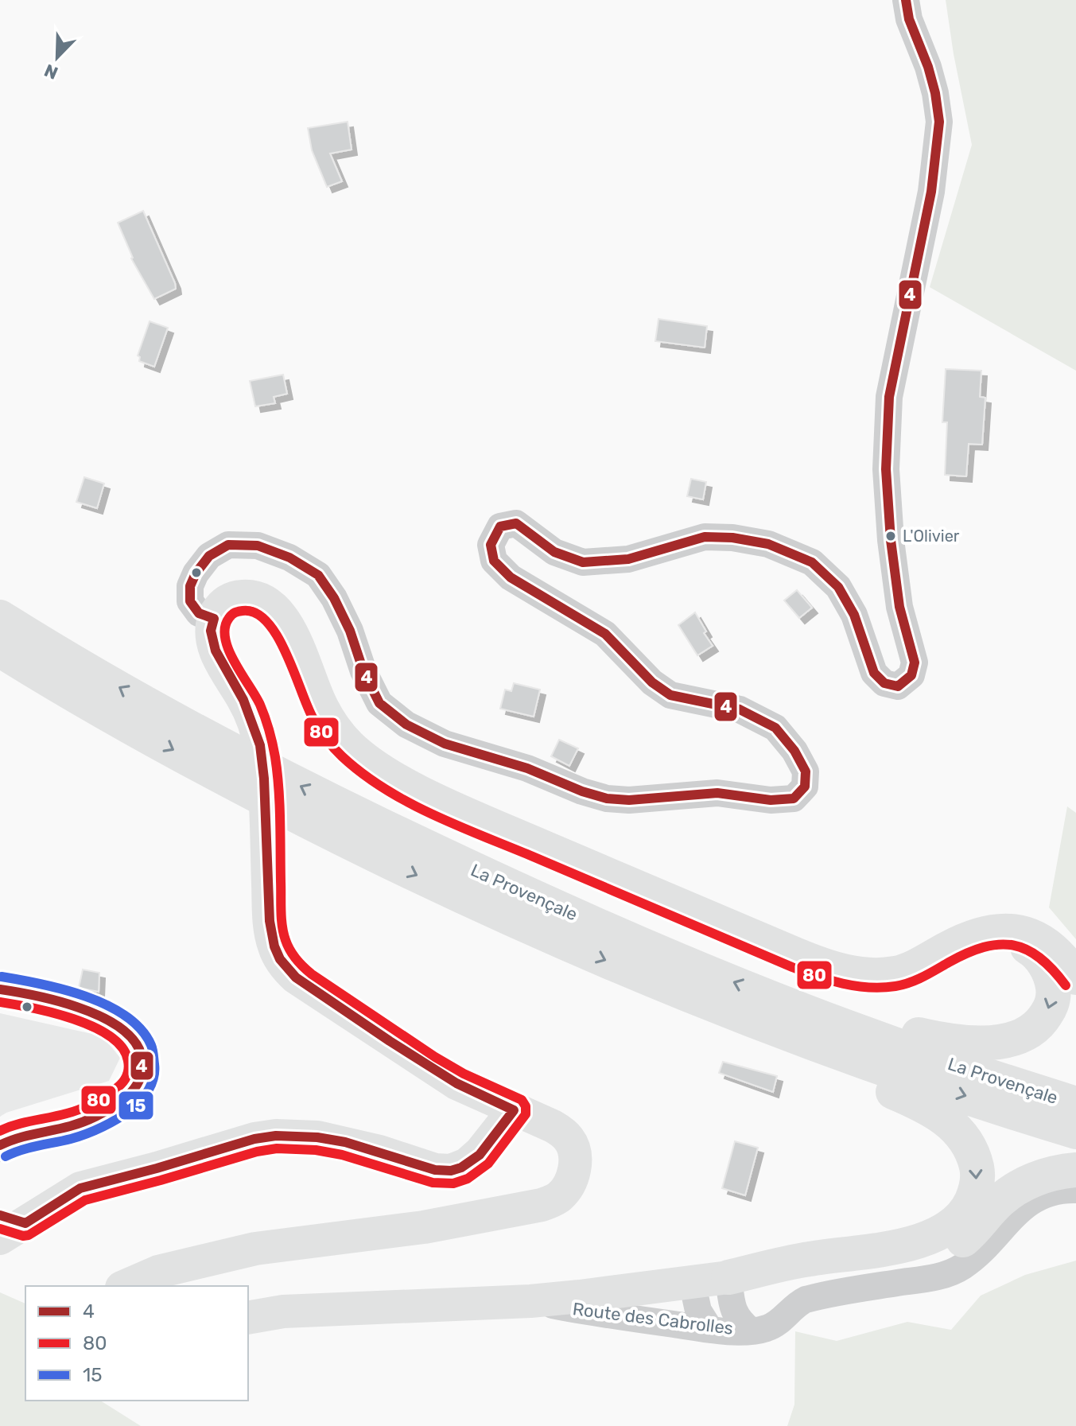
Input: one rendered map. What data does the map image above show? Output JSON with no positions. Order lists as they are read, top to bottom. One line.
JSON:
{"streets":{"highway":["La Provençale"],"street":["Route des Cabrolles"]},"places":["L'Olivier"],"lines":["transit line 4","transit line 80","transit line 15"],"legend":["4","80","15"],"north":"bottom left"}
